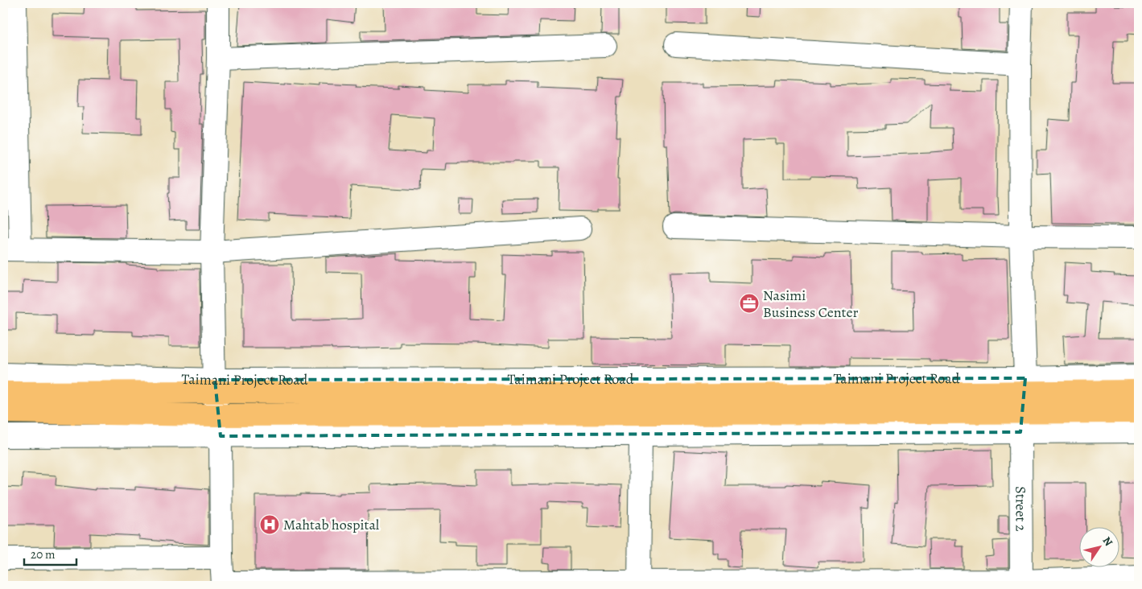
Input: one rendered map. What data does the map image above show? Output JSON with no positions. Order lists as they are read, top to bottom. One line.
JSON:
{"streets":{"main road":["Taimani Project Road"],"street":["Street 2"]},"crossings":[["Taimani Project Road","Street 2"]],"places":{"office":["Nasimi Business Center"],"hospital":["Mahtab hospital"]},"scale_bar":"20 m","north":"top right"}
